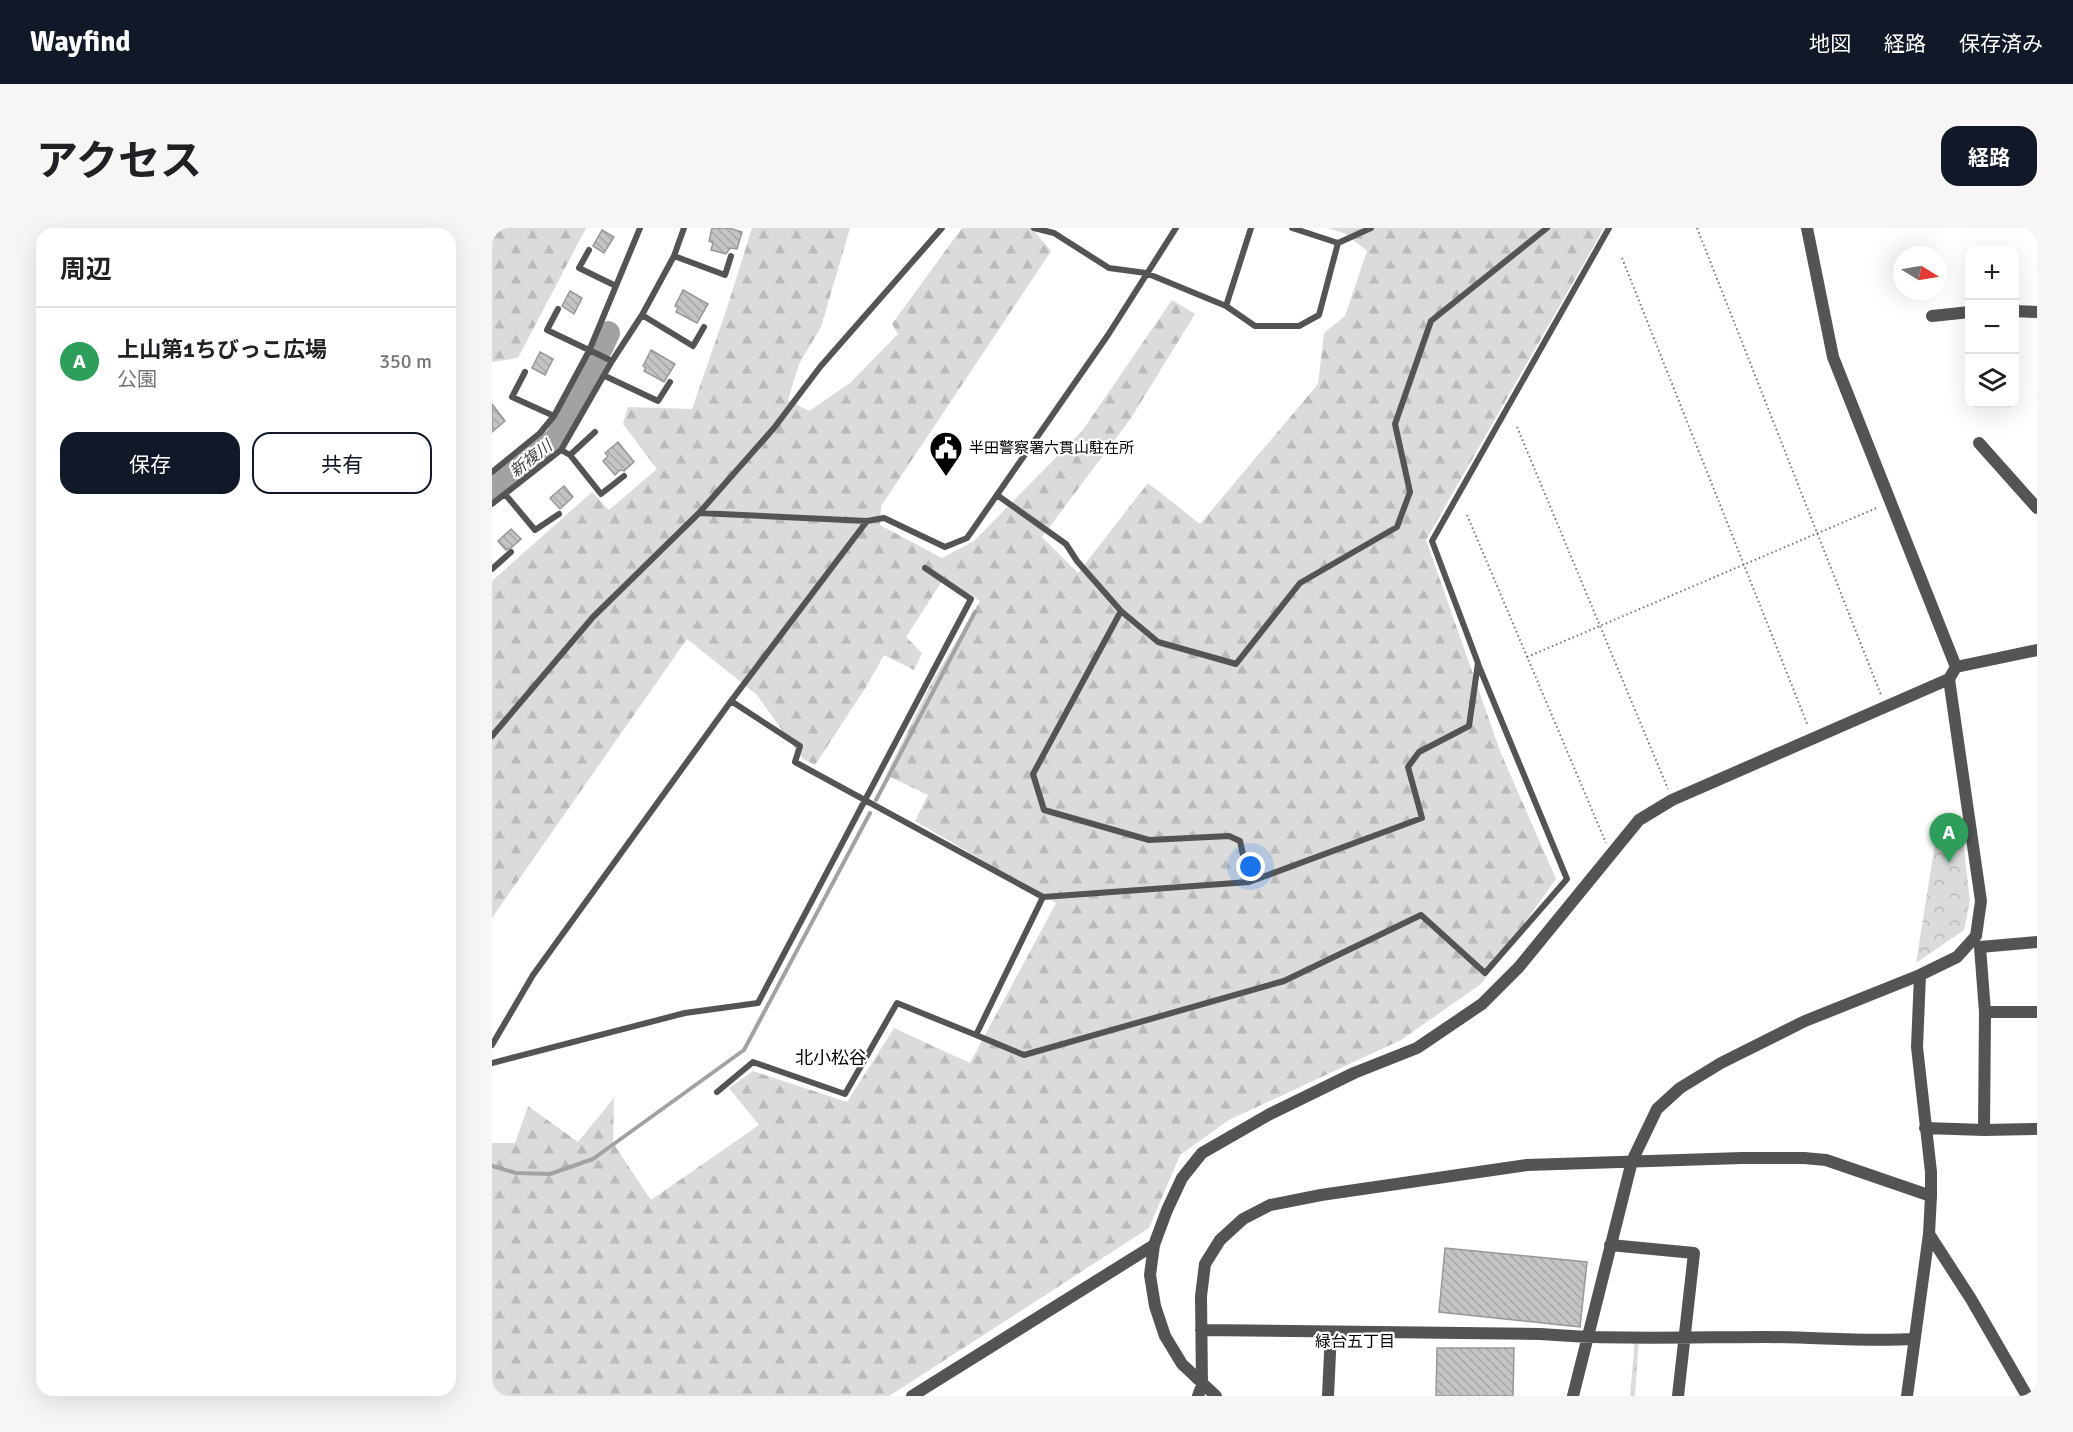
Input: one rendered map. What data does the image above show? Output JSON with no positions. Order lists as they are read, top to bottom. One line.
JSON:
{"districts":["北小松谷","緑台五丁目"],"water":["新複川"],"places":{"public building":["半田警察署六貫山駐在所"]},"north":"right","page":{"header":"Wayfind","nav":["地図","経路","保存済み"],"title":"アクセス","buttons":["経路",["保存","共有"]],"heading":"周辺","map_buttons":["+","−"],"list":[{"mark":"A","name":"上山第1ちびっこ広場","note":"公園","value":"350 m"}],"pins":"A"}}
